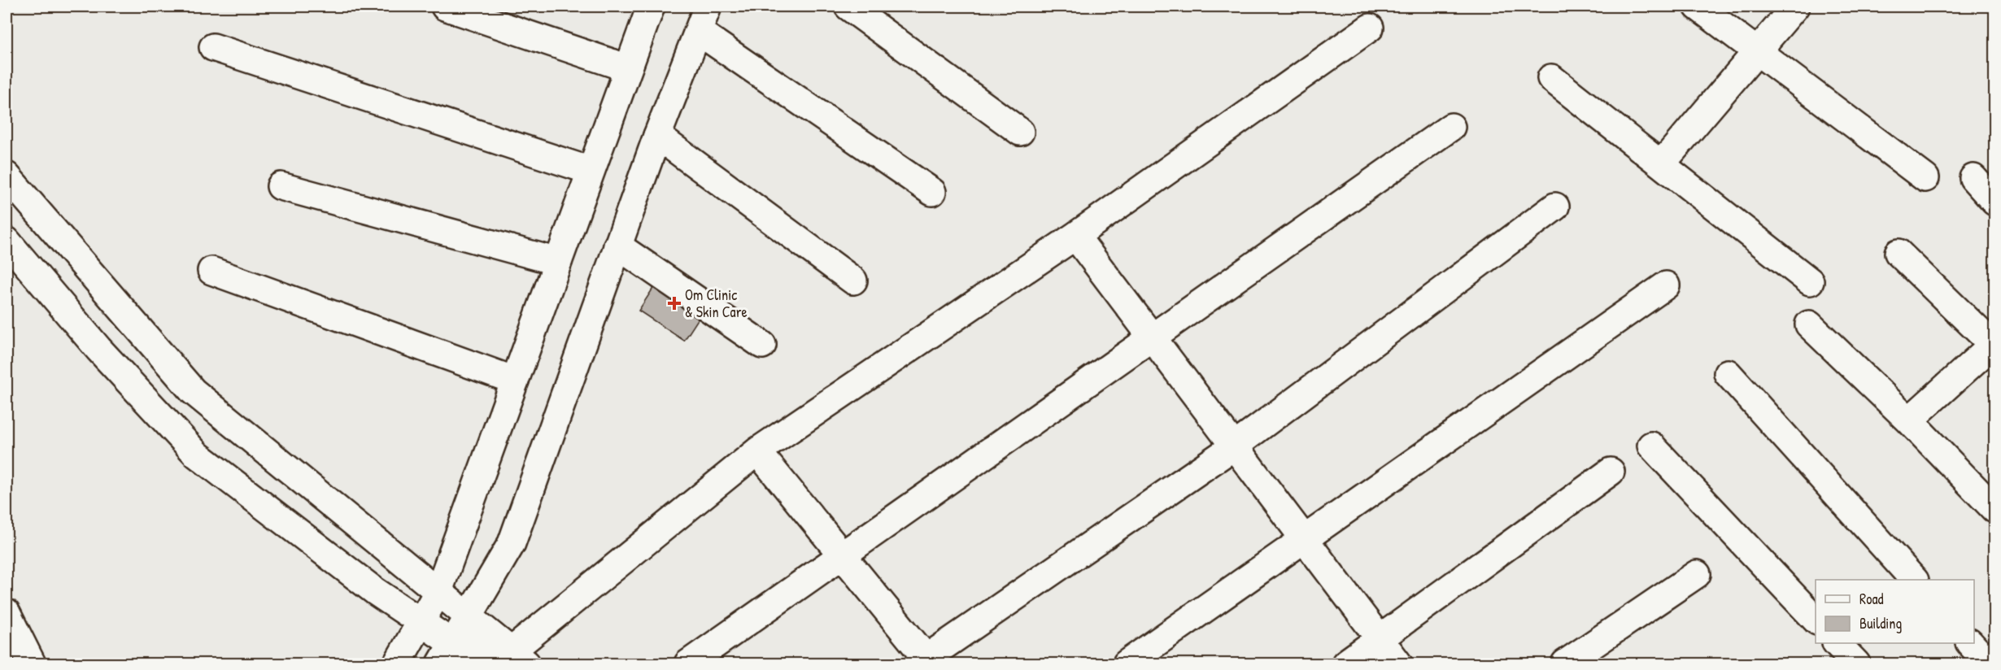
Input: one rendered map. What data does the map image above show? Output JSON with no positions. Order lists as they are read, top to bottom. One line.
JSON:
{"places":{"health":["Om Clinic & Skin Care"]},"legend":["Road","Building"]}
